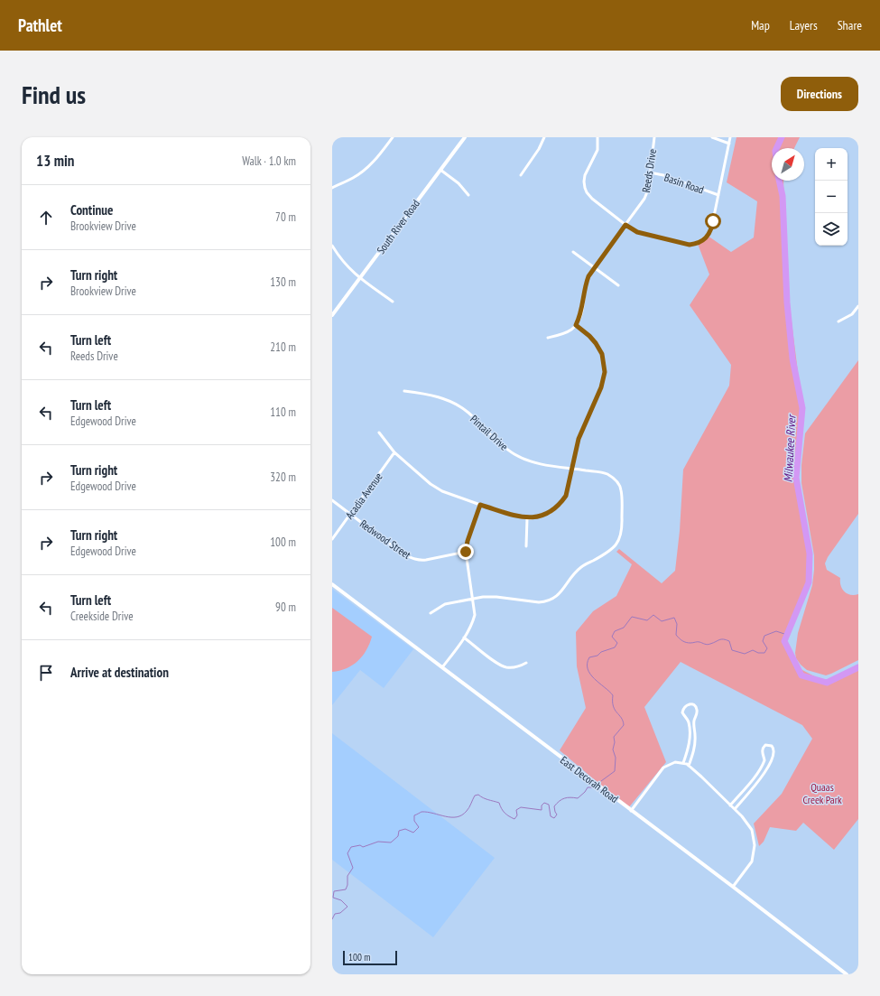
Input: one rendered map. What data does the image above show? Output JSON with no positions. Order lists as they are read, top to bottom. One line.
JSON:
{"streets":{"street":["Reeds Drive","Basin Road","South River Road","Pintail Drive","Acadia Avenue","Redwood Street","East Decorah Road"]},"crossings":[["Reeds Drive","Basin Road"],["Acadia Avenue","Redwood Street"]],"water":["Milwaukee River"],"parks":["Quaas Creek Park"],"scale_bar":"100 m","north":"top right","page":{"header":"Pathlet","nav":["Map","Layers","Share"],"buttons":"Directions","title":"Find us","heading":["13 min","Walk · 1.0 km"],"map_buttons":["+","−"],"list":[["Continue","Brookview Drive","70 m"],["Turn right","Brookview Drive","130 m"],["Turn left","Reeds Drive","210 m"],["Turn left","Edgewood Drive","110 m"],["Turn right","Edgewood Drive","320 m"],["Turn right","Edgewood Drive","100 m"],["Turn left","Creekside Drive","90 m"],"Arrive at destination"],"scale":"100 m"}}
